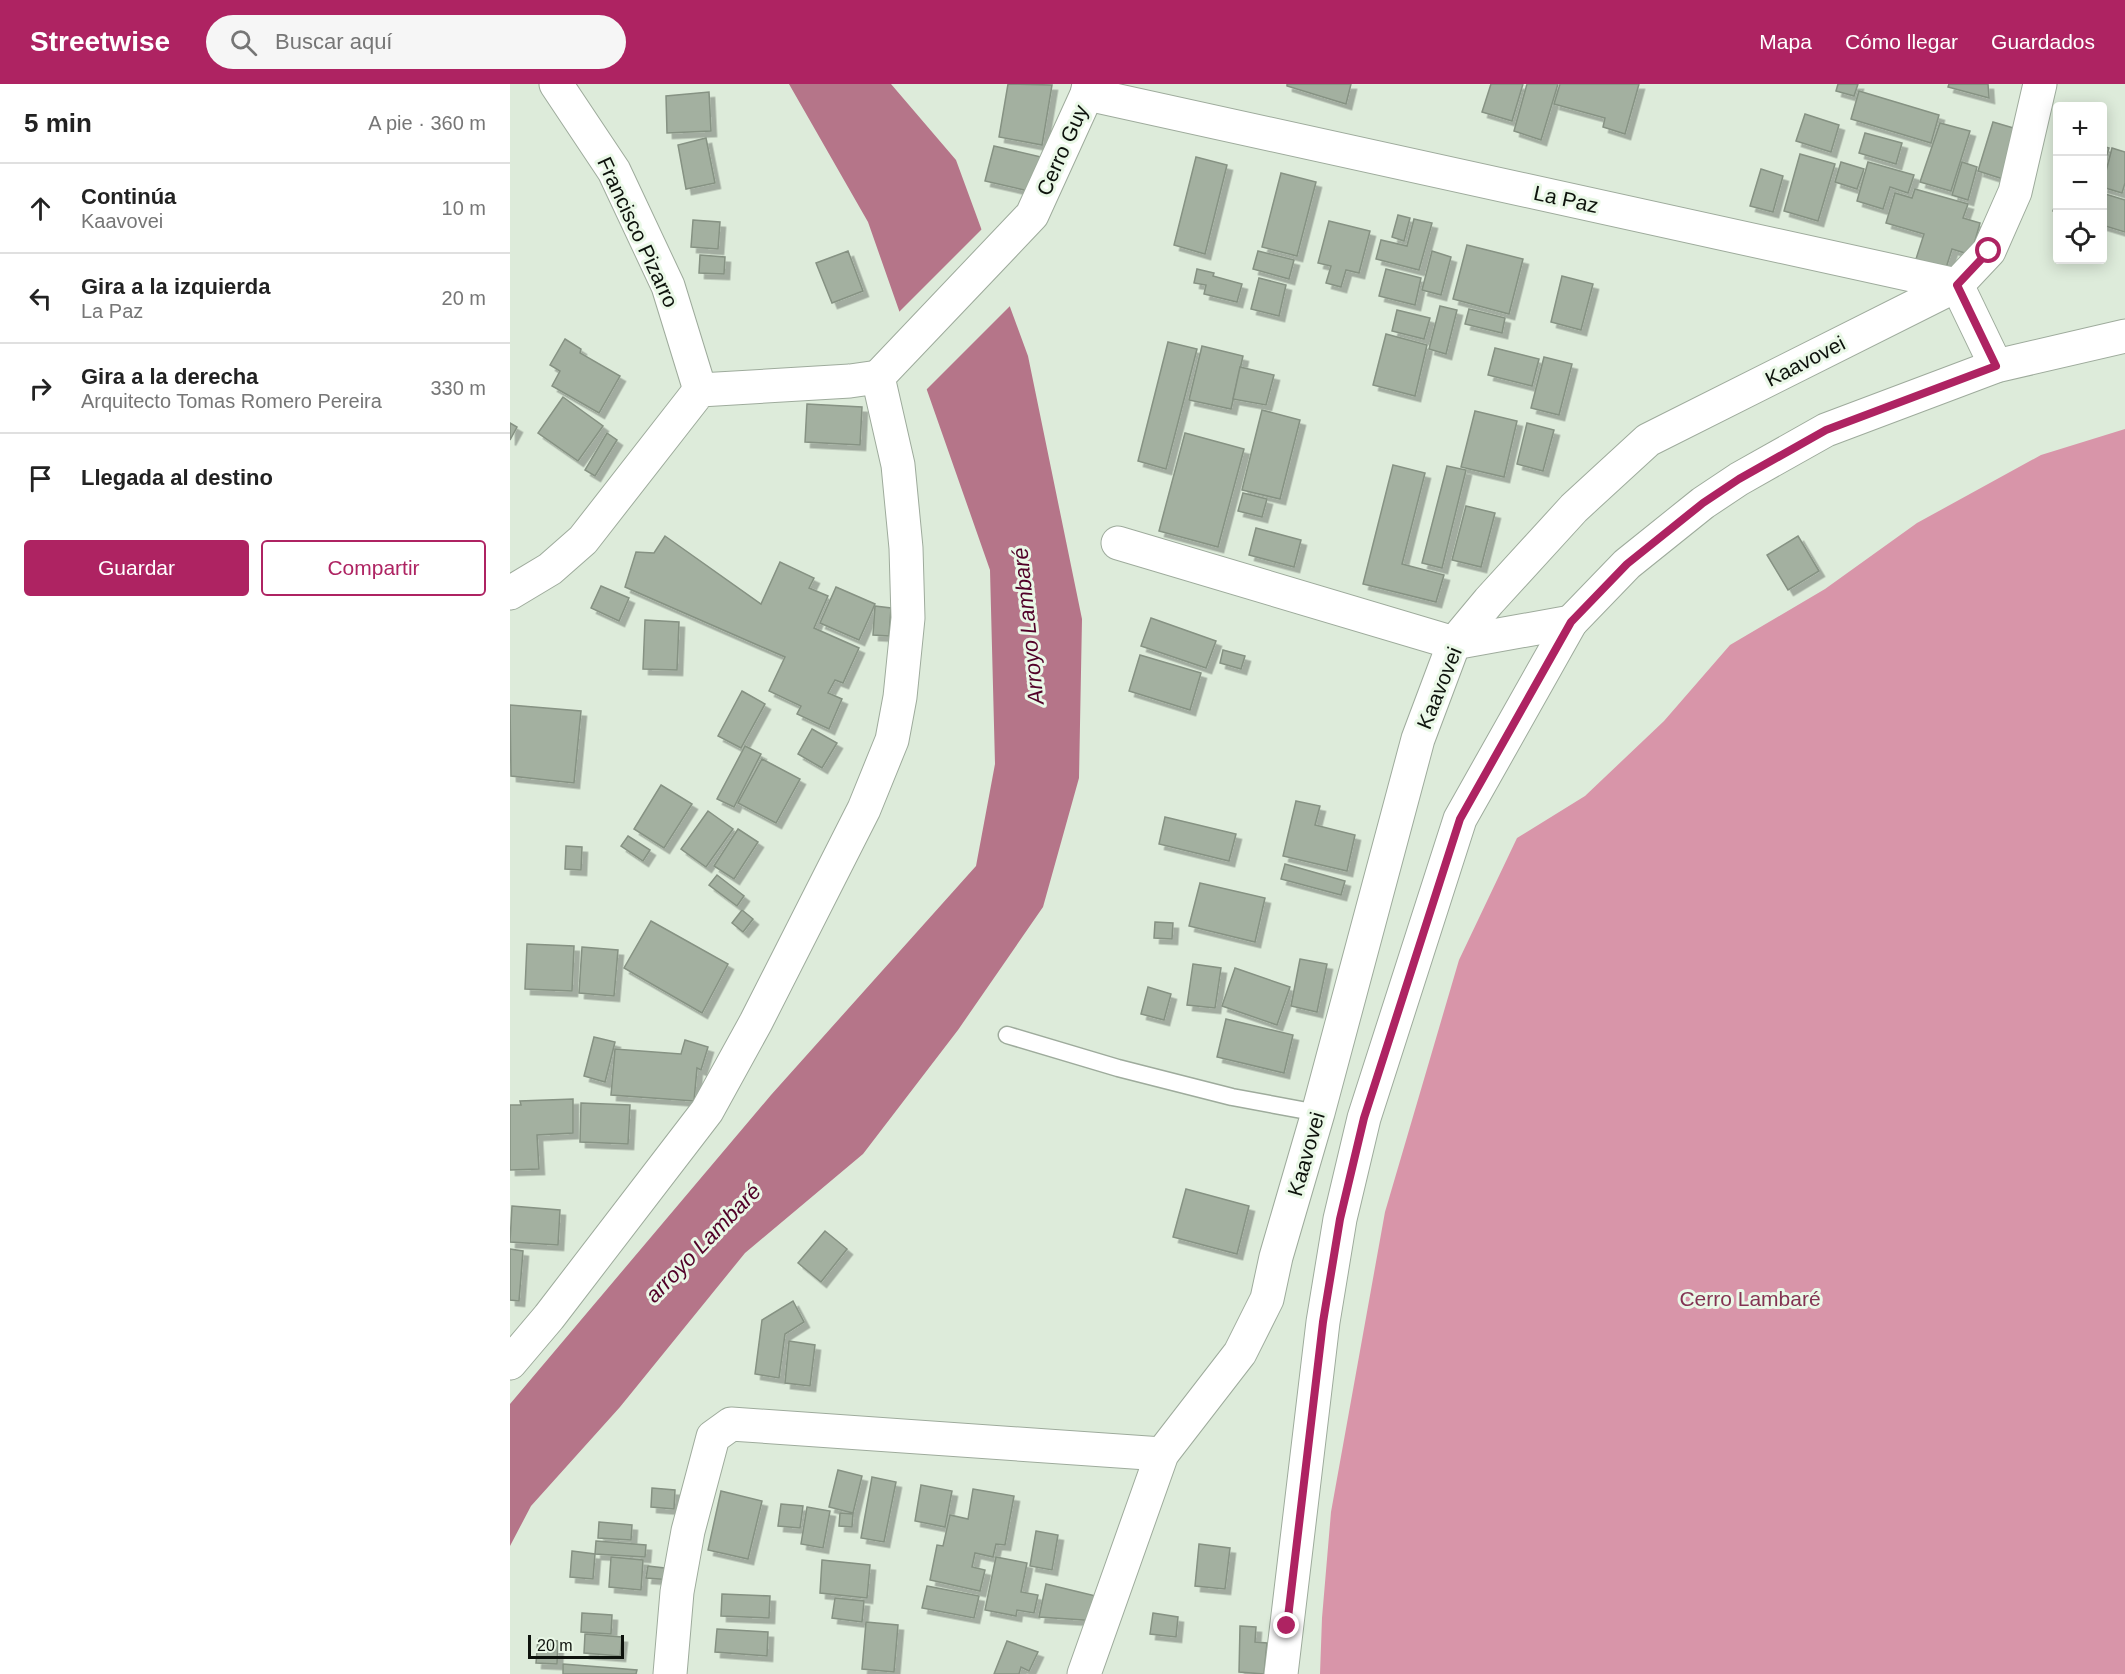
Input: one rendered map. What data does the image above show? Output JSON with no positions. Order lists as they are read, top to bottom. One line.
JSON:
{"streets":{"street":["Cerro Guy","La Paz","Francisco Pizarro","Kaavovei"]},"crossings":[["Cerro Guy","La Paz"],["La Paz","Kaavovei"]],"water":["Arroyo Lambaré","arroyo Lambaré"],"parks":["Cerro Lambaré"],"scale_bar":"20 m","page":{"header":"Streetwise","search":"Buscar aquí","nav":["Mapa","Cómo llegar","Guardados"],"heading":["5 min","A pie · 360 m"],"map_buttons":["+","−"],"list":[["Continúa","Kaavovei","10 m"],["Gira a la izquierda","La Paz","20 m"],["Gira a la derecha","Arquitecto Tomas Romero Pereira","330 m"],"Llegada al destino"],"buttons":["Guardar","Compartir"],"scale":"20 m"}}
